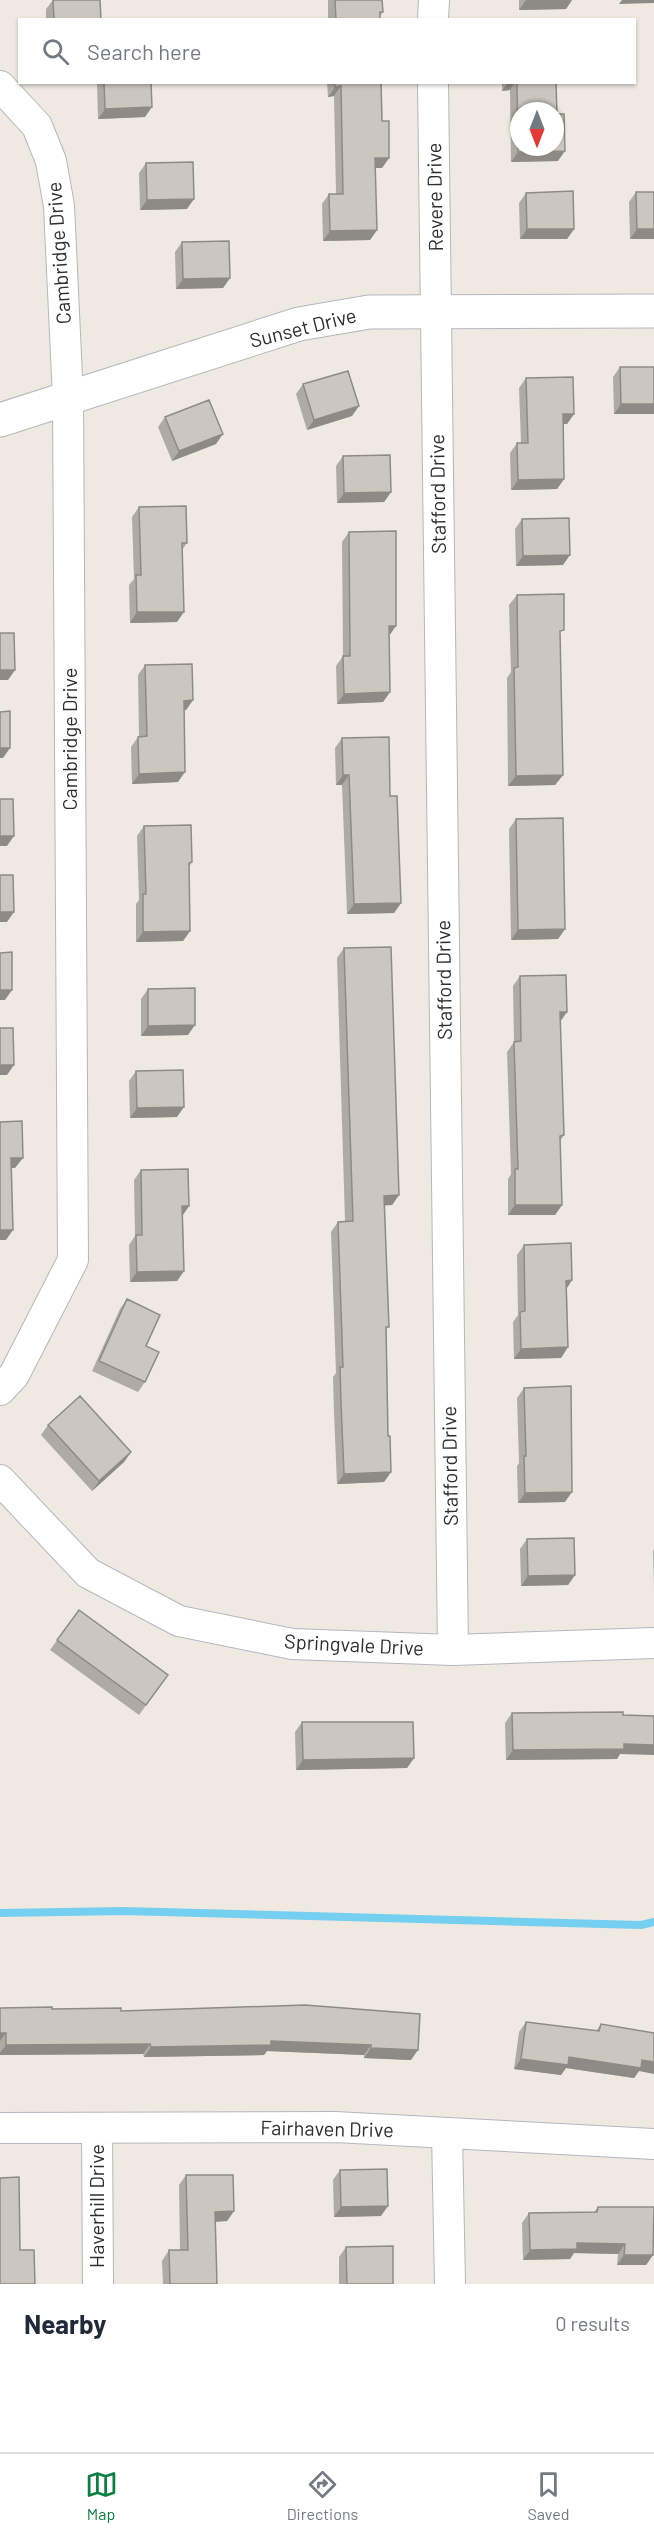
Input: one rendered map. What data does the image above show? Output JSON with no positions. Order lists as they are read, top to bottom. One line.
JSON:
{"streets":{"street":["Revere Drive","Cambridge Drive","Sunset Drive","Stafford Drive","Springvale Drive","Fairhaven Drive","Haverhill Drive"]},"crossings":[["Revere Drive","Sunset Drive"],["Revere Drive","Stafford Drive"],["Cambridge Drive","Sunset Drive"],["Sunset Drive","Stafford Drive"],["Stafford Drive","Springvale Drive"],["Fairhaven Drive","Haverhill Drive"]],"north":"bottom","page":{"search":"Search here","heading":["Nearby","0 results"],"nav":["Map","Directions","Saved"]}}
